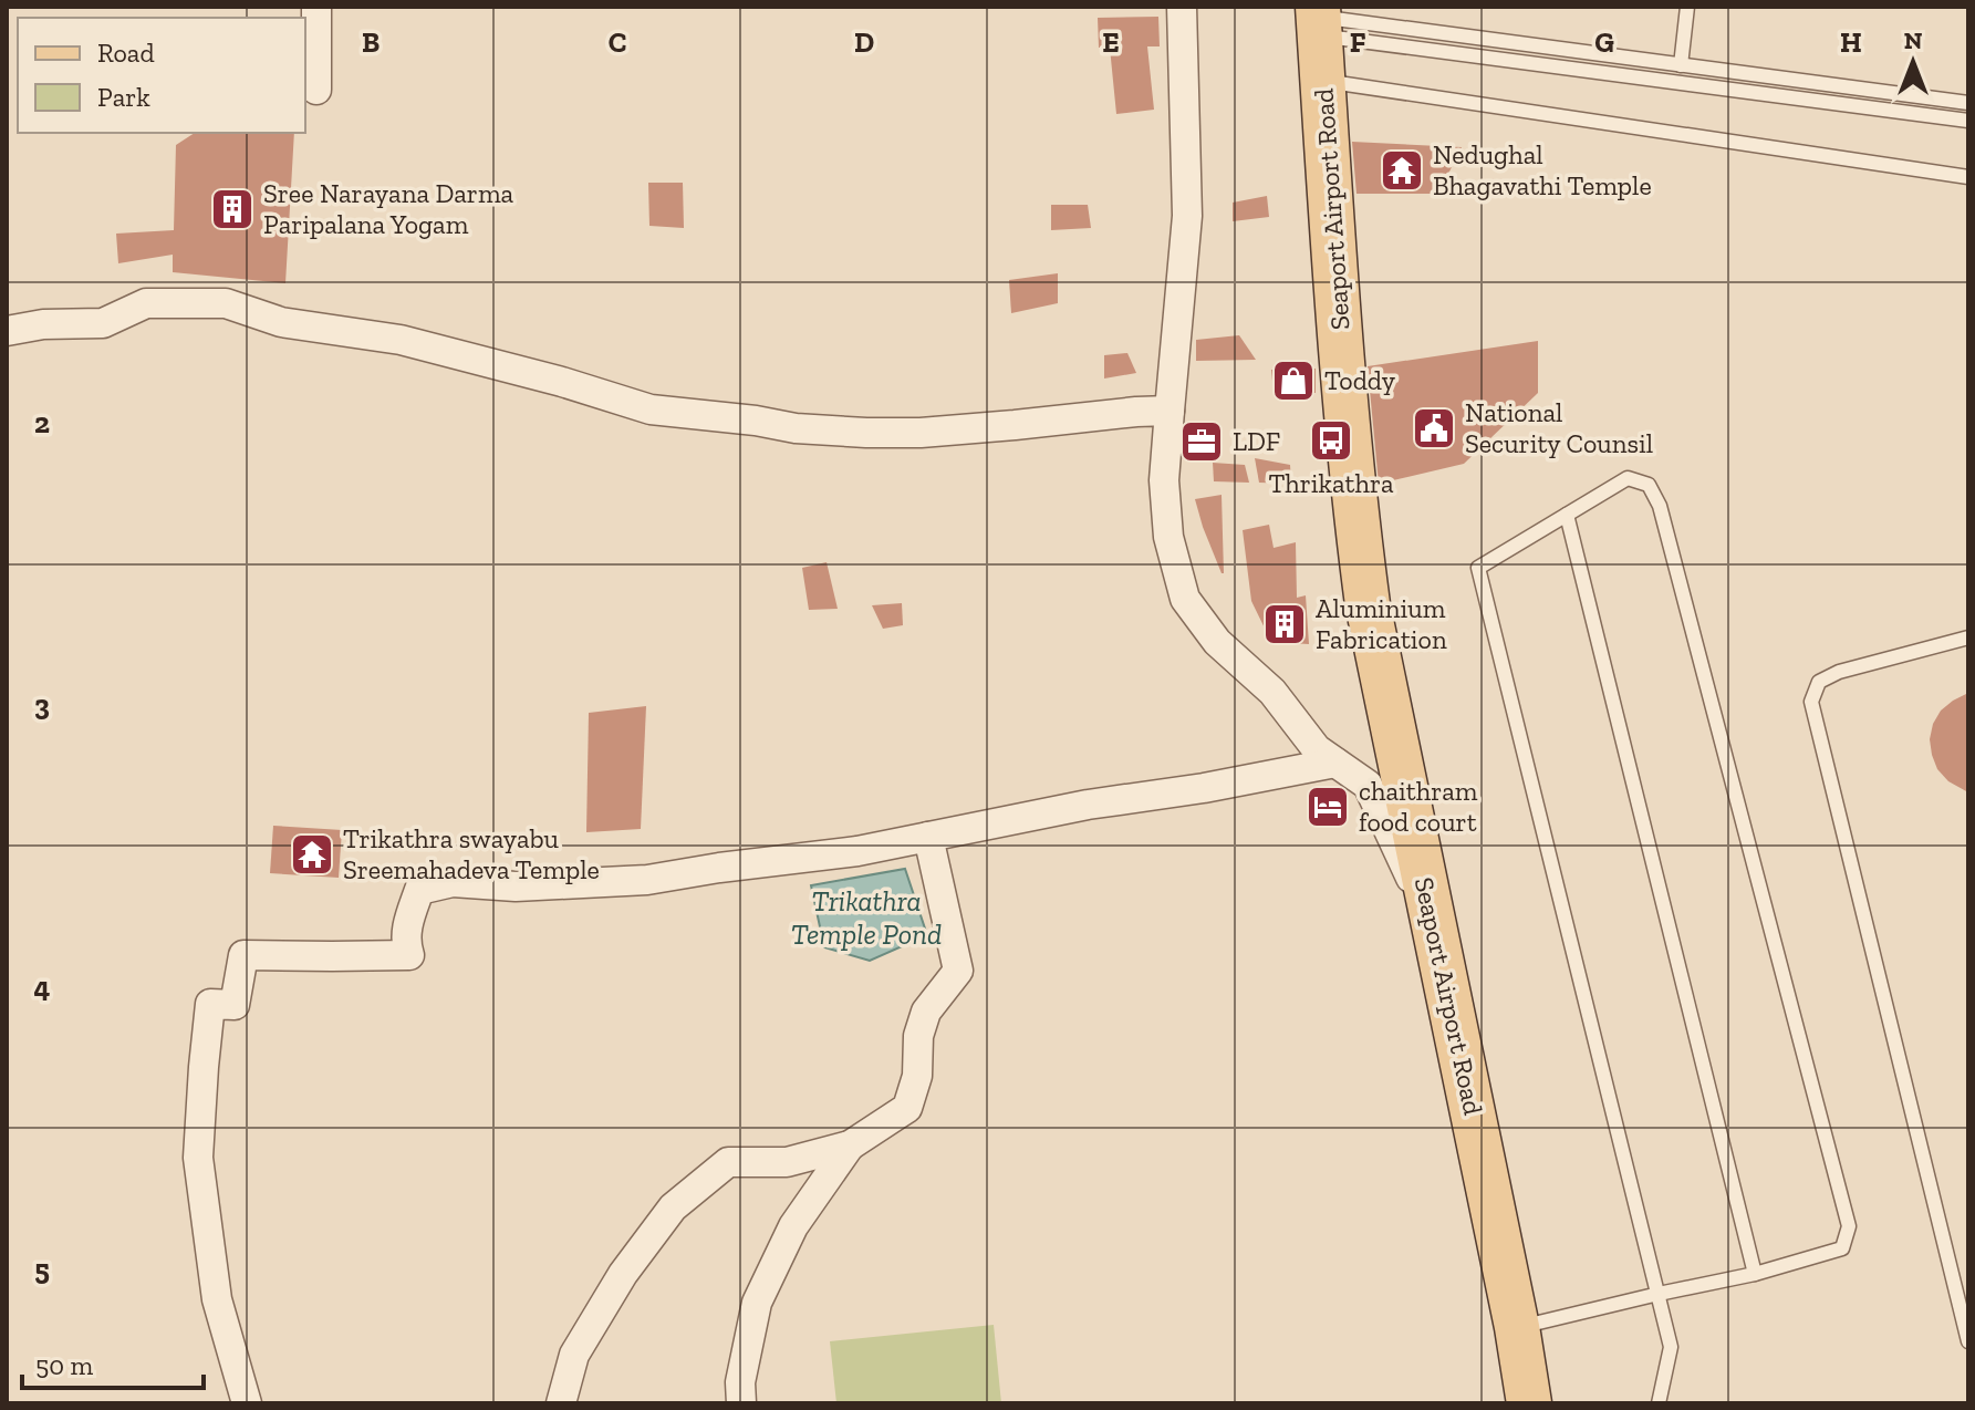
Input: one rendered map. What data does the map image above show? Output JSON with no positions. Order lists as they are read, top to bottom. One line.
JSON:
{"streets":{"main road":["Seaport Airport Road"]},"water":["Trikathra Temple Pond"],"places":{"temple":["Nedughal Bhagavathi Temple","Trikathra swayabu Sreemahadeva Temple"],"building":["Sree Narayana Darma Paripalana Yogam","Aluminium Fabrication"],"shop":["Toddy"],"public building":["National Security Counsil"],"bus stop":["Thrikathra"],"office":["LDF"],"hotel":["chaithram food court"]},"legend":["Road","Park"],"scale_bar":"50 m","north":"top","grid":{"columns":["B","C","D","E","F","G","H"],"rows":["2","3","4","5"]}}
